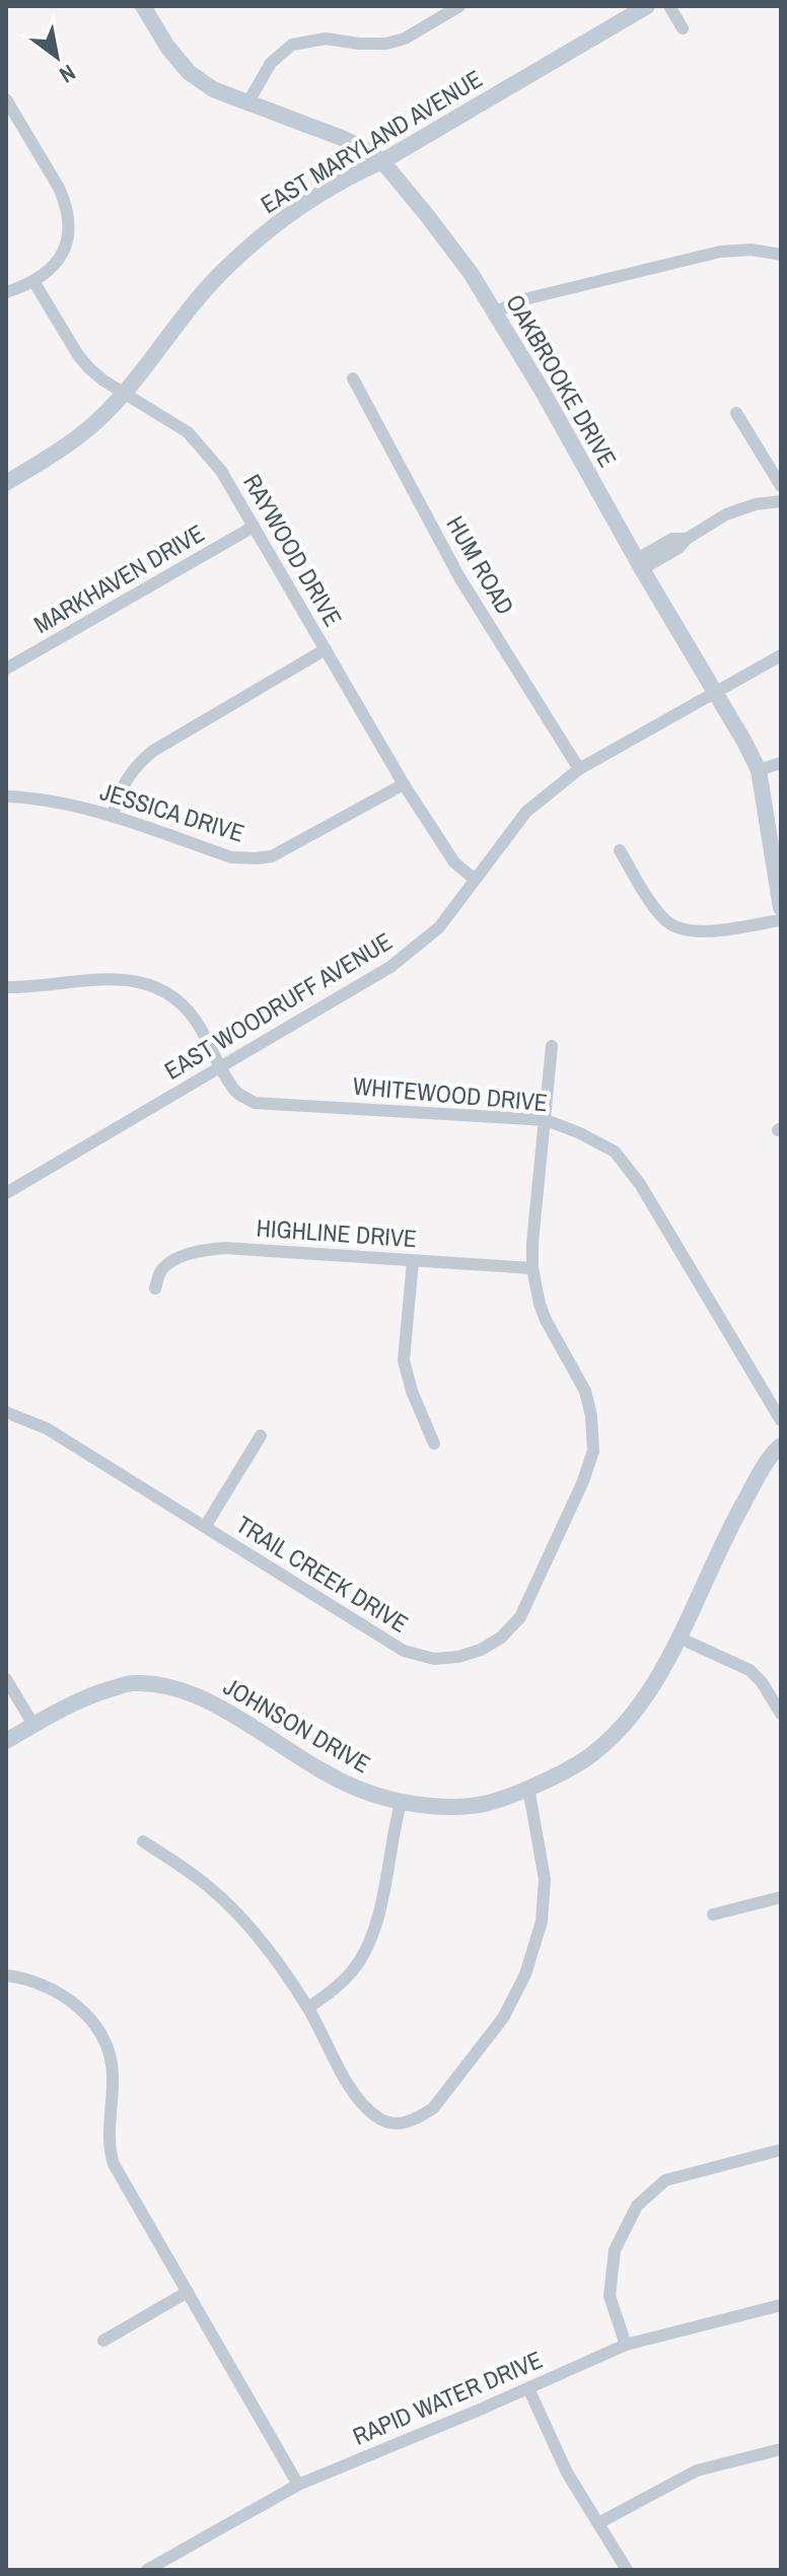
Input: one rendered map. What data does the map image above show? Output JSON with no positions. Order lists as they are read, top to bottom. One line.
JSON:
{"streets":{"street":["EAST MARYLAND AVENUE","OAKBROOKE DRIVE","RAYWOOD DRIVE","HUM ROAD","MARKHAVEN DRIVE","JESSICA DRIVE","EAST WOODRUFF AVENUE","WHITEWOOD DRIVE","HIGHLINE DRIVE","TRAIL CREEK DRIVE","JOHNSON DRIVE","RAPID WATER DRIVE"]},"crossings":[["EAST MARYLAND AVENUE","OAKBROOKE DRIVE"],["EAST MARYLAND AVENUE","RAYWOOD DRIVE"],["OAKBROOKE DRIVE","EAST WOODRUFF AVENUE"],["RAYWOOD DRIVE","MARKHAVEN DRIVE"],["RAYWOOD DRIVE","JESSICA DRIVE"],["RAYWOOD DRIVE","EAST WOODRUFF AVENUE"],["HUM ROAD","EAST WOODRUFF AVENUE"],["EAST WOODRUFF AVENUE","WHITEWOOD DRIVE"],["WHITEWOOD DRIVE","TRAIL CREEK DRIVE"],["HIGHLINE DRIVE","TRAIL CREEK DRIVE"]],"north":"bottom right"}
